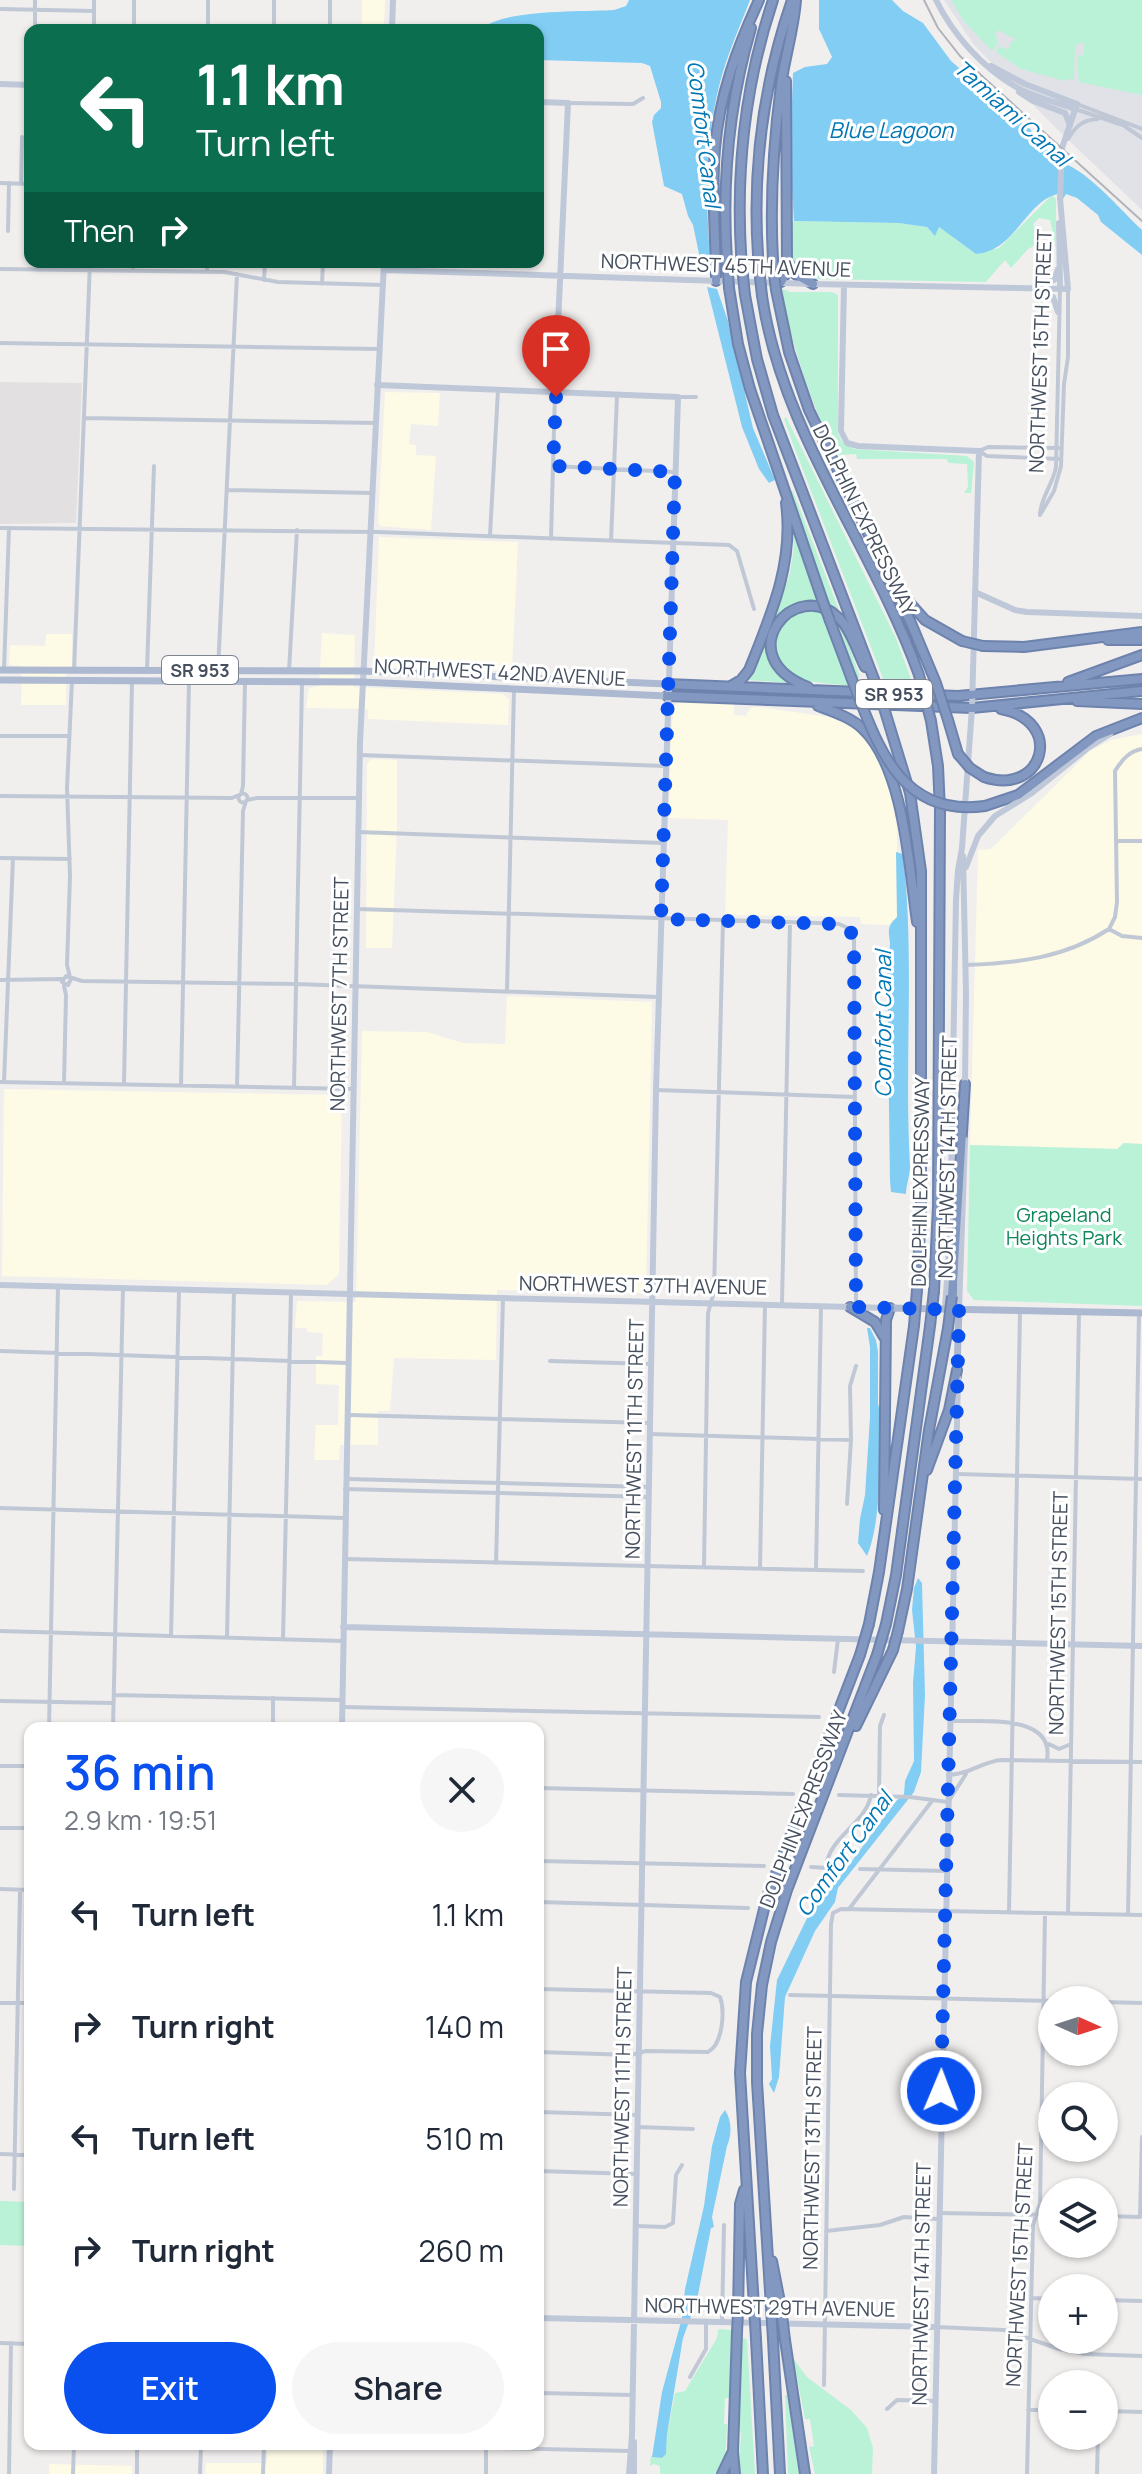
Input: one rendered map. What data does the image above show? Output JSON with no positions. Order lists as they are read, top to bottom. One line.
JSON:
{"streets":{"highway":["DOLPHIN EXPRESSWAY","SR 953","NORTHWEST 42ND AVENUE"],"main road":["NORTHWEST 14TH STREET","NORTHWEST 37TH AVENUE"],"street":["NORTHWEST 45TH AVENUE","NORTHWEST 15TH STREET","NORTHWEST 7TH STREET","NORTHWEST 11TH STREET","NORTHWEST 13TH STREET","NORTHWEST 29TH AVENUE"]},"crossings":[["NORTHWEST 45TH AVENUE","NORTHWEST 15TH STREET"],["NORTHWEST 15TH STREET","NORTHWEST 37TH AVENUE"],["NORTHWEST 15TH STREET","NORTHWEST 29TH AVENUE"],["NORTHWEST 42ND AVENUE","NORTHWEST 7TH STREET"],["NORTHWEST 42ND AVENUE","NORTHWEST 14TH STREET"],["NORTHWEST 42ND AVENUE","NORTHWEST 11TH STREET"],["NORTHWEST 7TH STREET","NORTHWEST 37TH AVENUE"],["NORTHWEST 14TH STREET","NORTHWEST 37TH AVENUE"],["NORTHWEST 14TH STREET","NORTHWEST 29TH AVENUE"],["NORTHWEST 37TH AVENUE","NORTHWEST 11TH STREET"],["NORTHWEST 11TH STREET","NORTHWEST 29TH AVENUE"],["NORTHWEST 13TH STREET","NORTHWEST 29TH AVENUE"]],"water":["Tamiami Canal","Blue Lagoon","Comfort Canal"],"parks":["Grapeland Heights Park"],"north":"right","page":{"turn":["1.1 km","Turn left"],"then":"Then","heading":["36 min","2.9 km · 19:51"],"list":[{"name":"Turn left","value":"1.1 km"},{"name":"Turn right","value":"140 m"},{"name":"Turn left","value":"510 m"},{"name":"Turn right","value":"260 m"}],"map_buttons":["+","−"],"buttons":["Exit","Share"]}}
